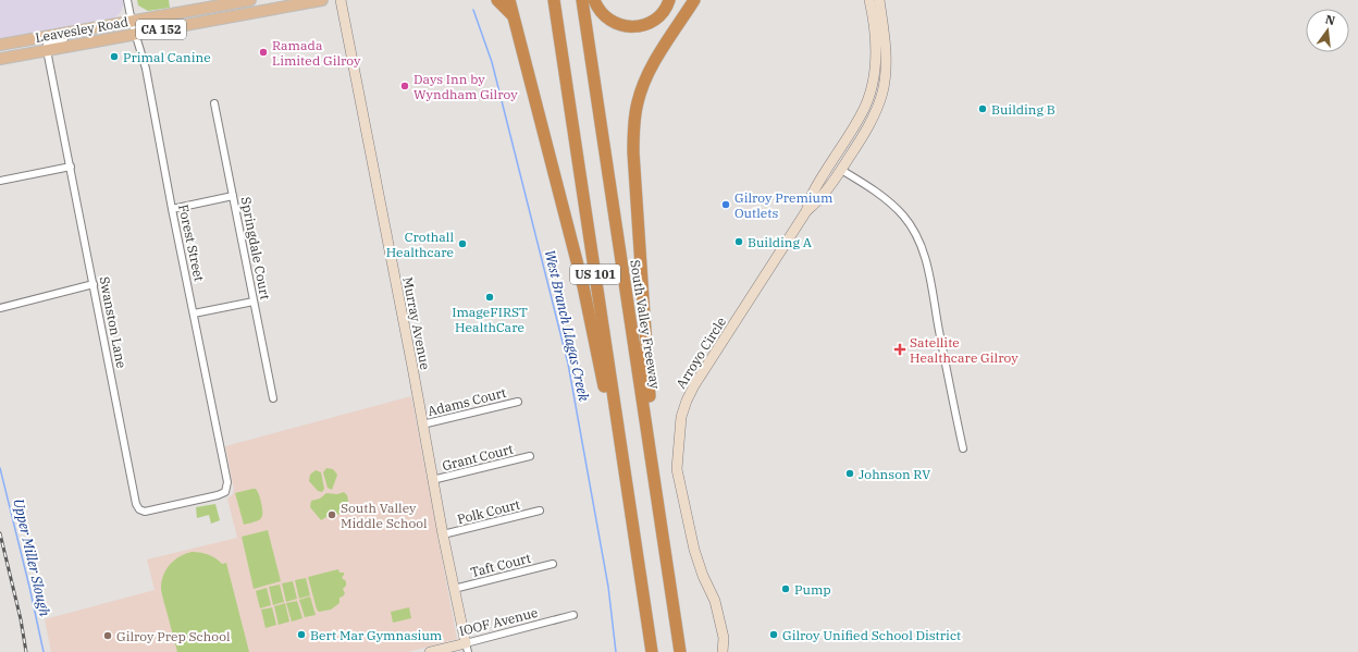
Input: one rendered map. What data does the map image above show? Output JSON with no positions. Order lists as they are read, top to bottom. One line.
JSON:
{"streets":{"highway":["US 101","South Valley Freeway"],"main road":["Leavesley Road","CA 152"],"street":["Forest Street","Springdale Court","Swanston Lane","Murray Avenue","Arroyo Circle","Adams Court","Grant Court","Polk Court","Taft Court","IOOF Avenue"]},"crossings":[["Leavesley Road","Forest Street"],["Leavesley Road","Swanston Lane"],["Forest Street","Swanston Lane"],["Murray Avenue","Adams Court"],["Murray Avenue","Grant Court"],["Murray Avenue","Polk Court"],["Murray Avenue","Taft Court"],["Murray Avenue","IOOF Avenue"]],"water":["West Branch Llagas Creek","Upper Miller Slough"],"places":{"other":["Ramada Limited Gilroy","Primal Canine","Days Inn by Wyndham Gilroy","Building B","Gilroy Premium Outlets","Building A","Crothall Healthcare","ImageFIRST HealthCare","Johnson RV","South Valley Middle School","Pump","Bert Mar Gymnasium","Gilroy Unified School District","Gilroy Prep School"],"health":["Satellite Healthcare Gilroy"]},"north":"top"}
